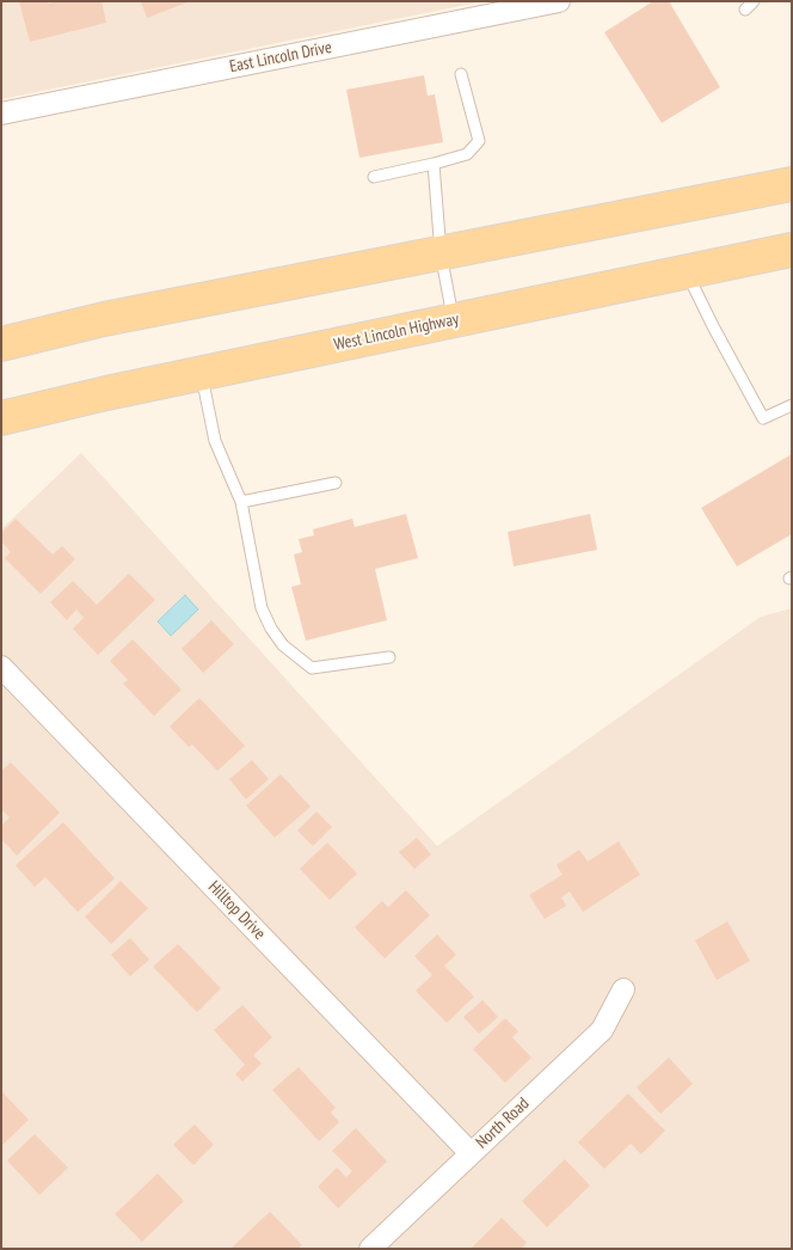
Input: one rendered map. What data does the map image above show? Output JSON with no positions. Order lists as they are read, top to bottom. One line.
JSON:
{"streets":{"main road":["West Lincoln Highway"],"street":["East Lincoln Drive","Hilltop Drive","North Road"]},"crossings":[["Hilltop Drive","North Road"]]}
